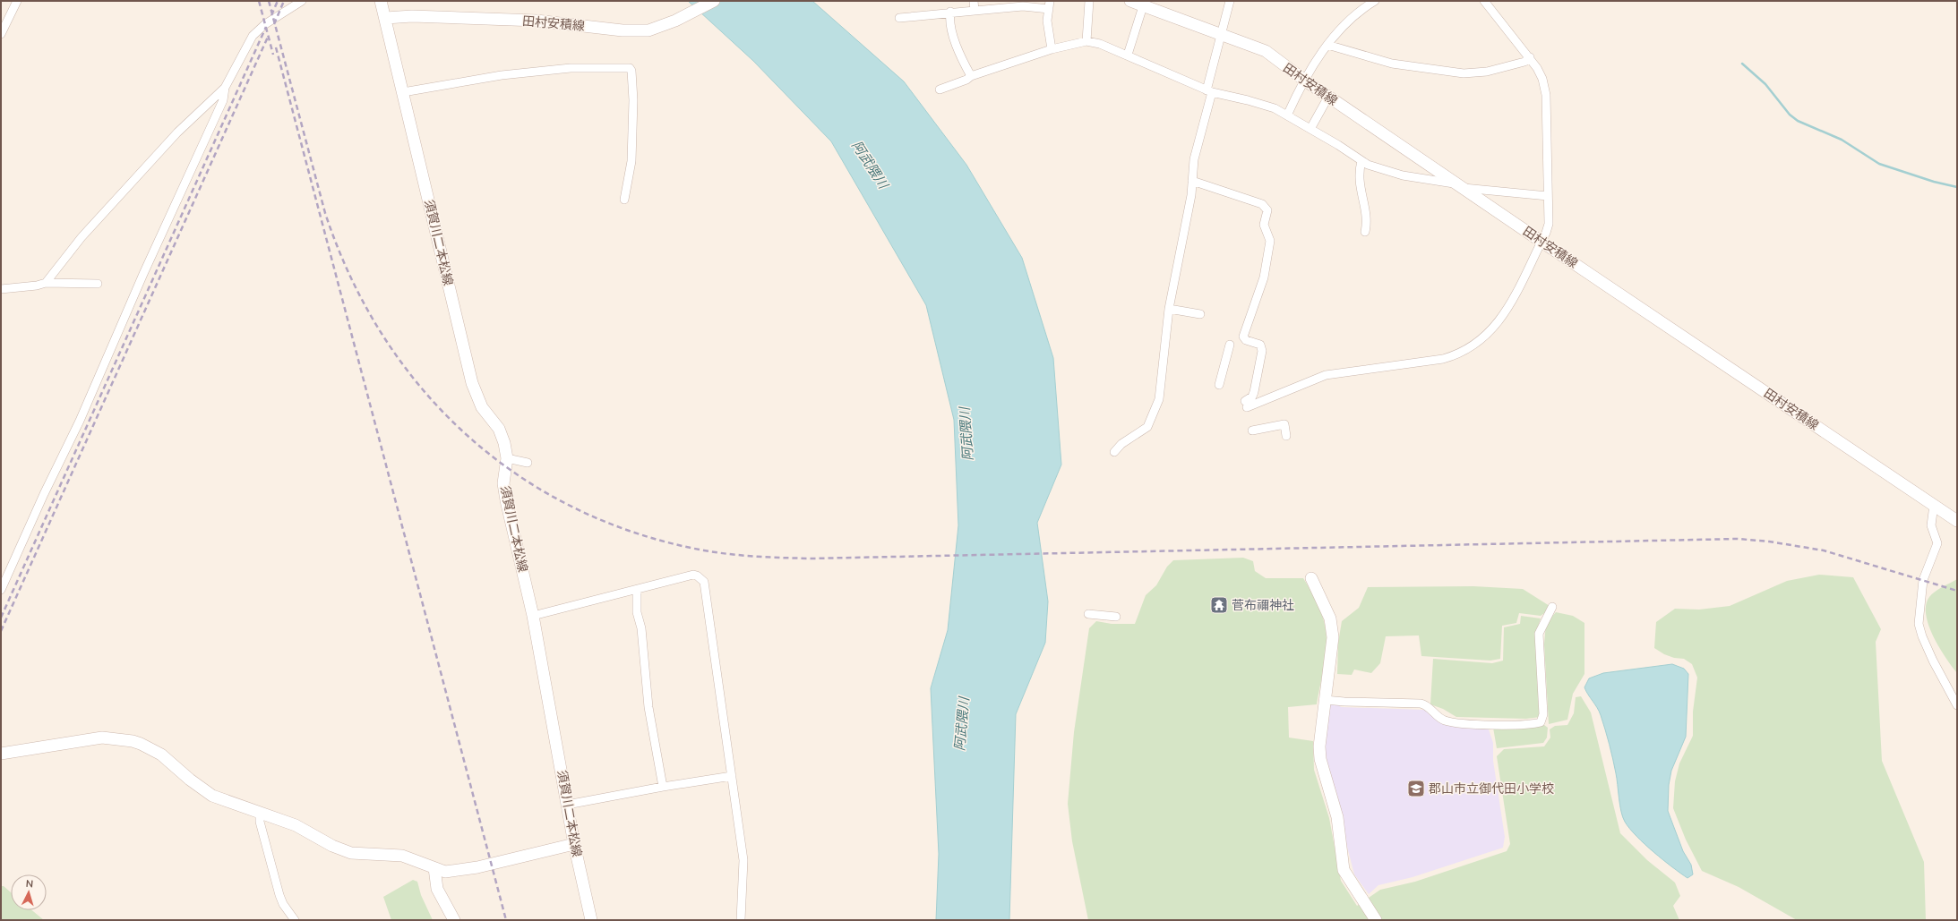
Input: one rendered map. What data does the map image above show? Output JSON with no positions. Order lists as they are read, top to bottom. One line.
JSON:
{"streets":{"main road":["田村安積線","須賀川二本松線"]},"crossings":[["田村安積線","須賀川二本松線"]],"water":["阿武隈川"],"places":{"temple":["菅布禰神社"],"school or university":["郡山市立御代田小学校"]},"north":"top"}
